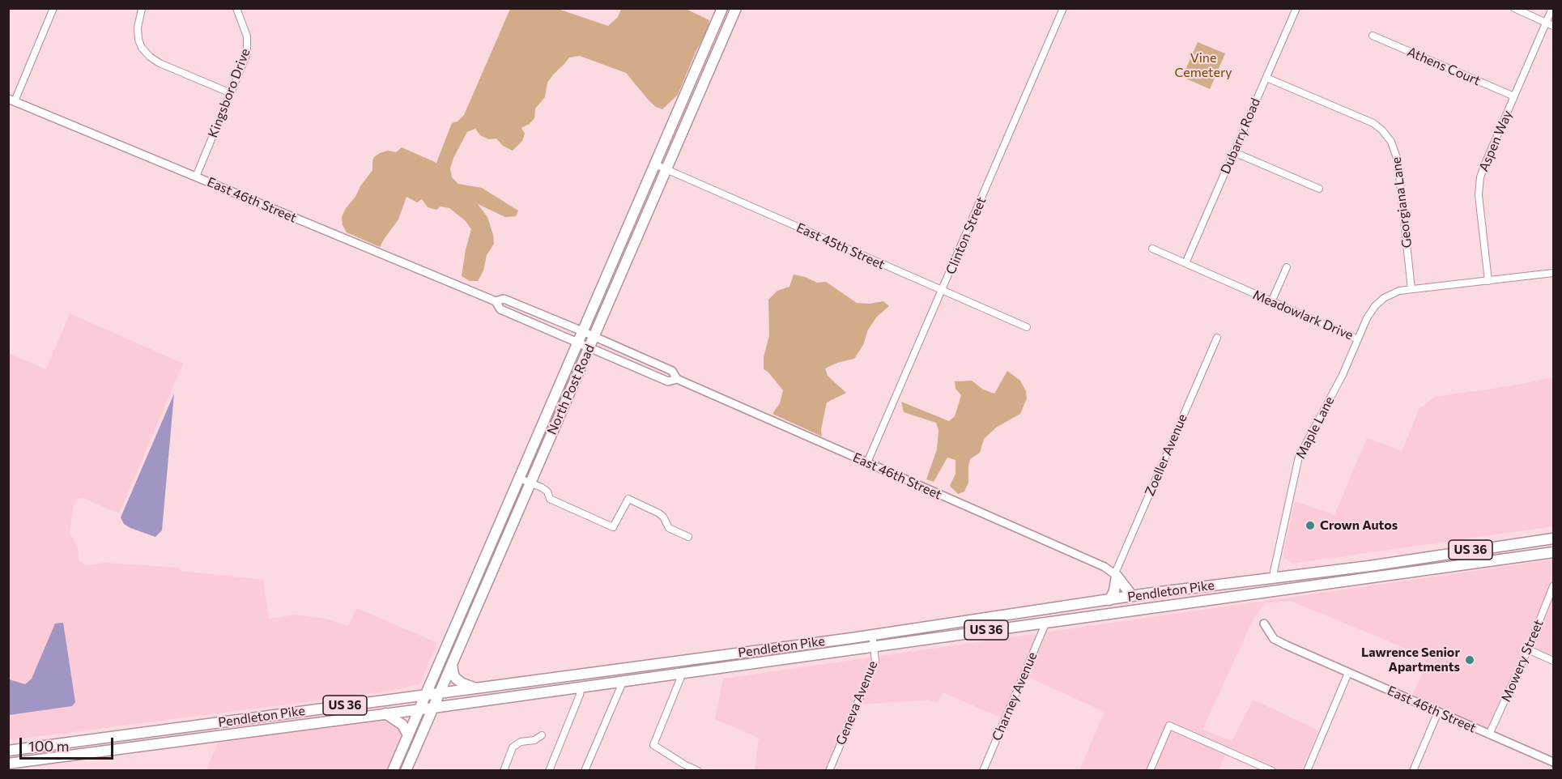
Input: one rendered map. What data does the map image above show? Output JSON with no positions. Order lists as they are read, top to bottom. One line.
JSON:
{"streets":{"main road":["North Post Road","US 36","Pendleton Pike"],"street":["Athens Court","Kingsboro Drive","Dubarry Road","Aspen Way","East 46th Street","Georgiana Lane","Clinton Street","East 45th Street","Meadowlark Drive","Maple Lane","Zoeller Avenue","Mowery Street","Charney Avenue","Geneva Avenue"]},"crossings":[["Athens Court","Aspen Way"],["Kingsboro Drive","East 46th Street"],["Dubarry Road","Georgiana Lane"],["Dubarry Road","Meadowlark Drive"],["Aspen Way","Meadowlark Drive"],["East 46th Street","Clinton Street"],["East 46th Street","North Post Road"],["East 46th Street","Zoeller Avenue"],["East 46th Street","Mowery Street"],["Georgiana Lane","Meadowlark Drive"],["Clinton Street","East 45th Street"],["East 45th Street","North Post Road"],["Meadowlark Drive","Maple Lane"],["North Post Road","Pendleton Pike"],["Maple Lane","Pendleton Pike"],["Pendleton Pike","Charney Avenue"],["Pendleton Pike","Geneva Avenue"]],"parks":["Vine Cemetery"],"places":["Crown Autos","Lawrence Senior Apartments"],"scale_bar":"100 m"}
